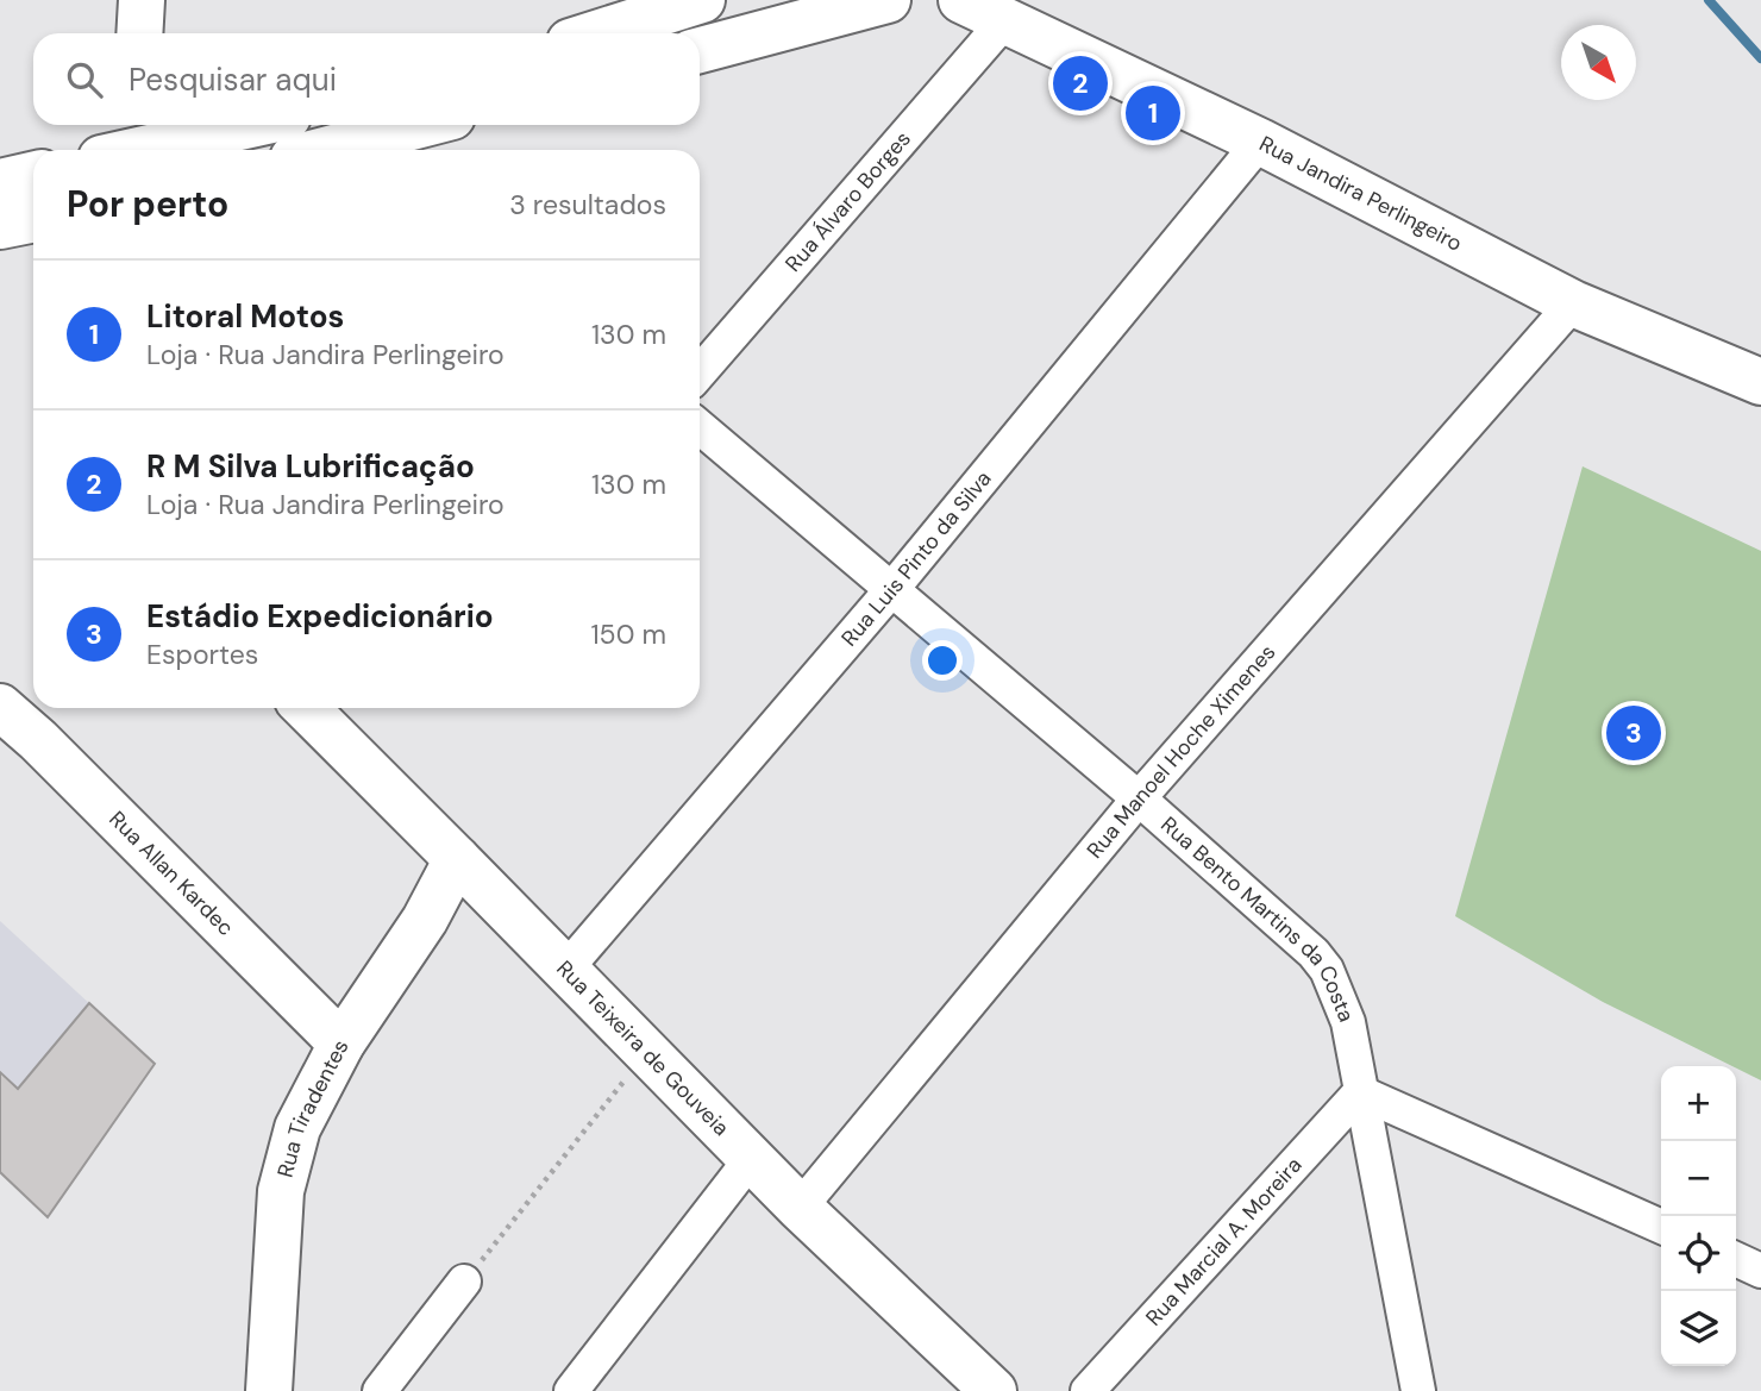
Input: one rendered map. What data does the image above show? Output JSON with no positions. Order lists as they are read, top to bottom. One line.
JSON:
{"streets":{"main road":["Rua Jandira Perlingeiro","Rua Allan Kardec","Rua Teixeira de Gouveia","Rua Tiradentes"],"street":["Rua Álvaro Borges","Rua Luis Pinto da Silva","Rua Manoel Hoche Ximenes","Rua Bento Martins da Costa","Rua Marcial A. Moreira"]},"crossings":[["Rua Jandira Perlingeiro","Rua Álvaro Borges"],["Rua Jandira Perlingeiro","Rua Luis Pinto da Silva"],["Rua Jandira Perlingeiro","Rua Manoel Hoche Ximenes"],["Rua Luis Pinto da Silva","Rua Bento Martins da Costa"],["Rua Luis Pinto da Silva","Rua Teixeira de Gouveia"],["Rua Manoel Hoche Ximenes","Rua Bento Martins da Costa"],["Rua Manoel Hoche Ximenes","Rua Teixeira de Gouveia"],["Rua Allan Kardec","Rua Tiradentes"],["Rua Bento Martins da Costa","Rua Marcial A. Moreira"],["Rua Teixeira de Gouveia","Rua Tiradentes"]],"north":"bottom right","page":{"search":"Pesquisar aqui","pins":["2","1","3"],"heading":["Por perto","3 resultados"],"list":[{"mark":"1","name":"Litoral Motos","note":"Loja · Rua Jandira Perlingeiro","value":"130 m"},{"mark":"2","name":"R M Silva Lubrificação","note":"Loja · Rua Jandira Perlingeiro","value":"130 m"},{"mark":"3","name":"Estádio Expedicionário","note":"Esportes","value":"150 m"}],"map_buttons":["+","−"]}}
